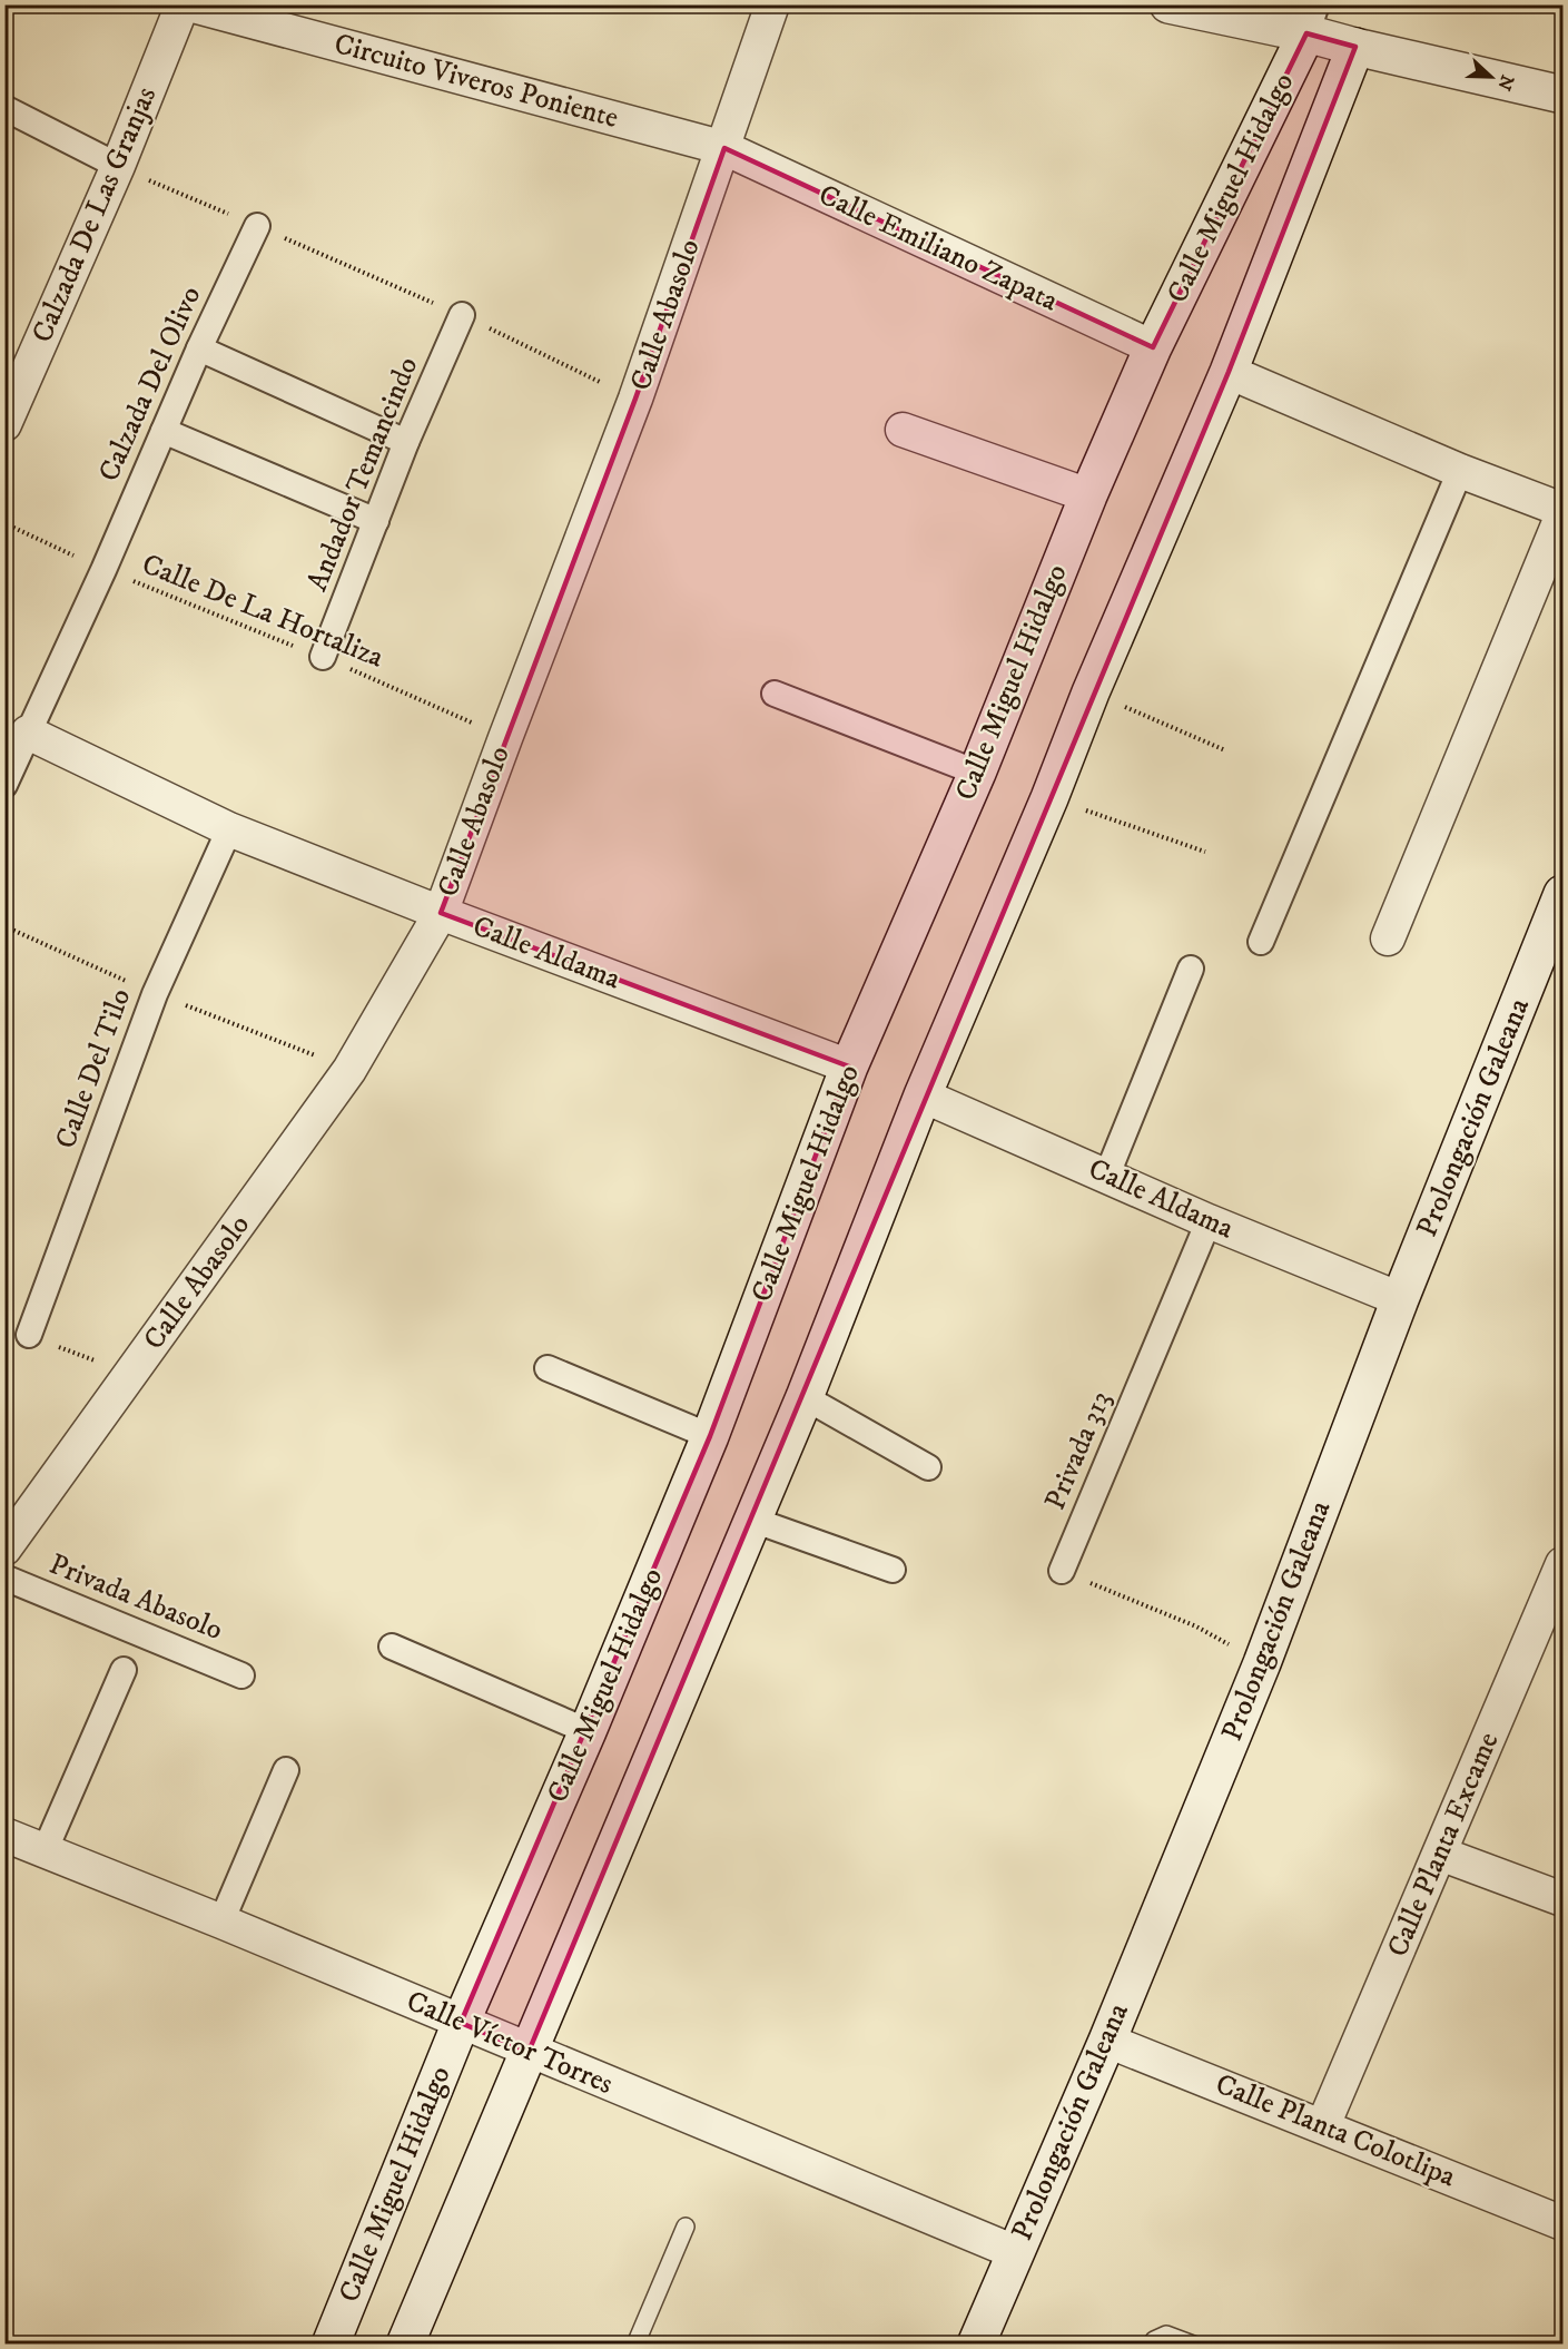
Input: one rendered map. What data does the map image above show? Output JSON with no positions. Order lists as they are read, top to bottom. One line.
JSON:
{"streets":{"main road":["Calle Miguel Hidalgo","Prolongación Galeana"],"street":["Circuito Viveros Poniente","Calzada De Las Granjas","Calle Emiliano Zapata","Calle Abasolo","Calzada Del Olivo","Andador Temancindo","Calle Aldama","Calle Del Tilo","Privada 313","Privada Abasolo","Calle Planta Excame","Calle Víctor Torres","Calle Planta Colotlipa"],"path":["Calle De La Hortaliza"]},"crossings":[["Circuito Viveros Poniente","Calle Emiliano Zapata"],["Circuito Viveros Poniente","Calle Abasolo"],["Calle Miguel Hidalgo","Calle Emiliano Zapata"],["Calle Miguel Hidalgo","Calle Aldama"],["Calle Miguel Hidalgo","Calle Víctor Torres"],["Calle Emiliano Zapata","Calle Abasolo"],["Calle Abasolo","Calle De La Hortaliza"],["Calle Abasolo","Calle Aldama"],["Calzada Del Olivo","Calle De La Hortaliza"],["Calzada Del Olivo","Calle Aldama"],["Andador Temancindo","Calle De La Hortaliza"],["Calle Aldama","Calle Del Tilo"],["Calle Aldama","Prolongación Galeana"],["Calle Aldama","Privada 313"],["Prolongación Galeana","Calle Víctor Torres"],["Prolongación Galeana","Calle Planta Colotlipa"],["Calle Planta Excame","Calle Planta Colotlipa"]],"north":"right"}
